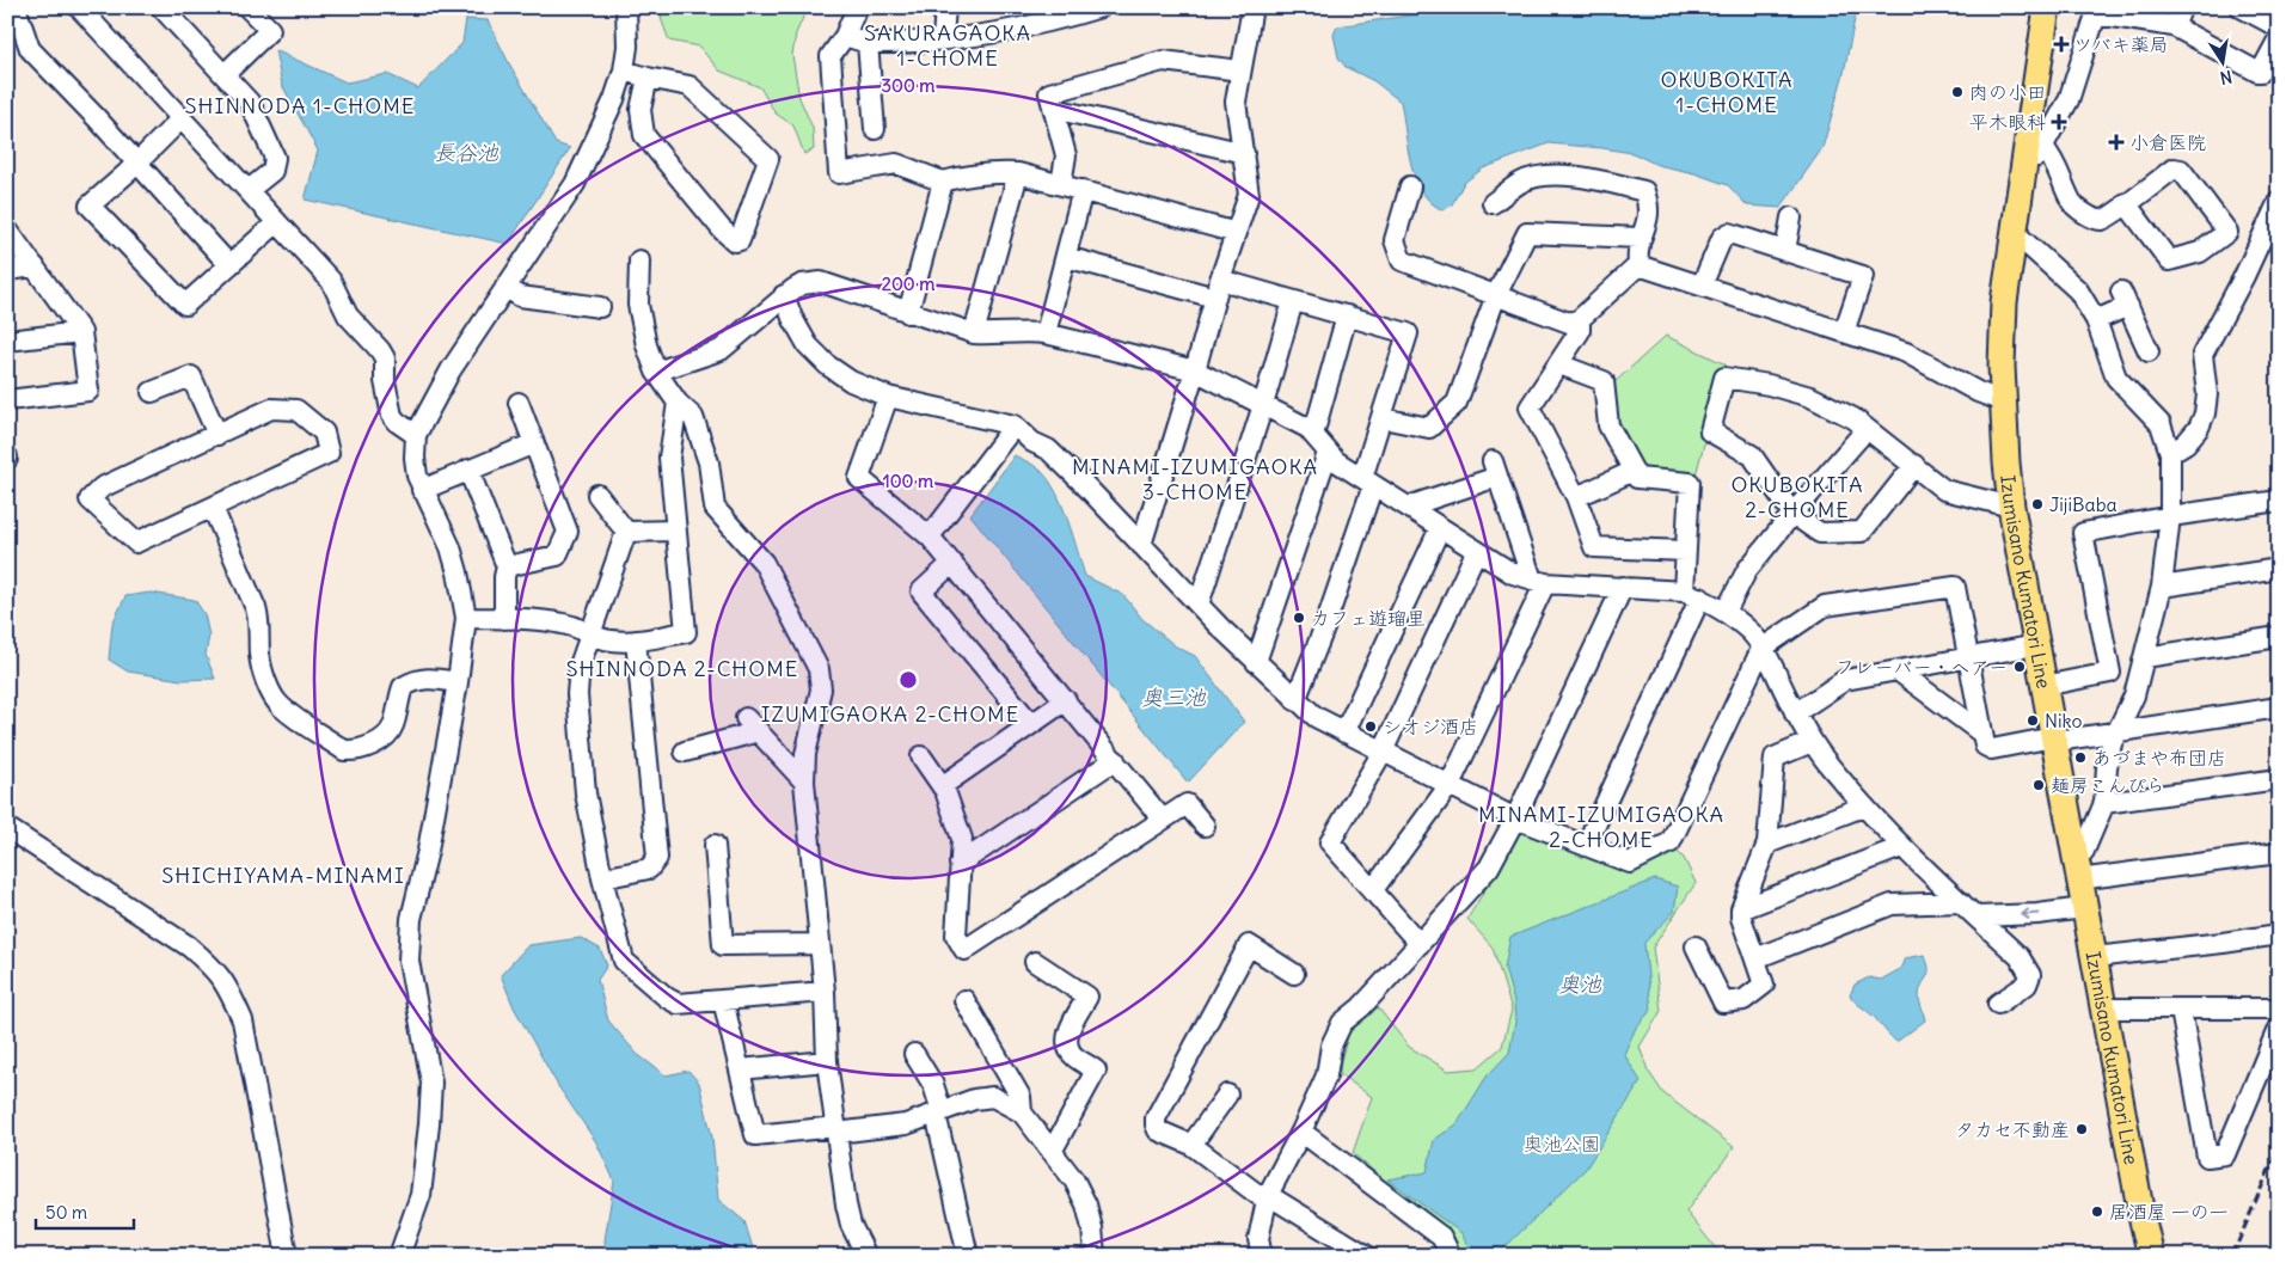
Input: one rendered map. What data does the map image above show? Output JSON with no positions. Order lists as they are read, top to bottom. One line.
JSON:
{"streets":{"main road":["Izumisano Kumatori Line"]},"districts":["SAKURAGAOKA 1-CHOME","OKUBOKITA 1-CHOME","SHINNODA 1-CHOME","MINAMI-IZUMIGAOKA 3-CHOME","OKUBOKITA 2-CHOME","SHINNODA 2-CHOME","IZUMIGAOKA 2-CHOME","MINAMI-IZUMIGAOKA 2-CHOME","SHICHIYAMA-MINAMI"],"water":["長谷池","奥三池","奥池"],"parks":["奥池公園"],"places":{"health":["ツバキ薬局","平木眼科","小倉医院"],"other":["肉の小田","JijiBaba","カフェ遊瑠里","フレーバー・ヘアー","Niko","シオジ酒店","あづまや布団店","麺房こんぴら","タカセ不動産","居酒屋 一の一"]},"scale_bar":"50 m","north":"bottom","rings":["300 m","200 m","100 m"]}
